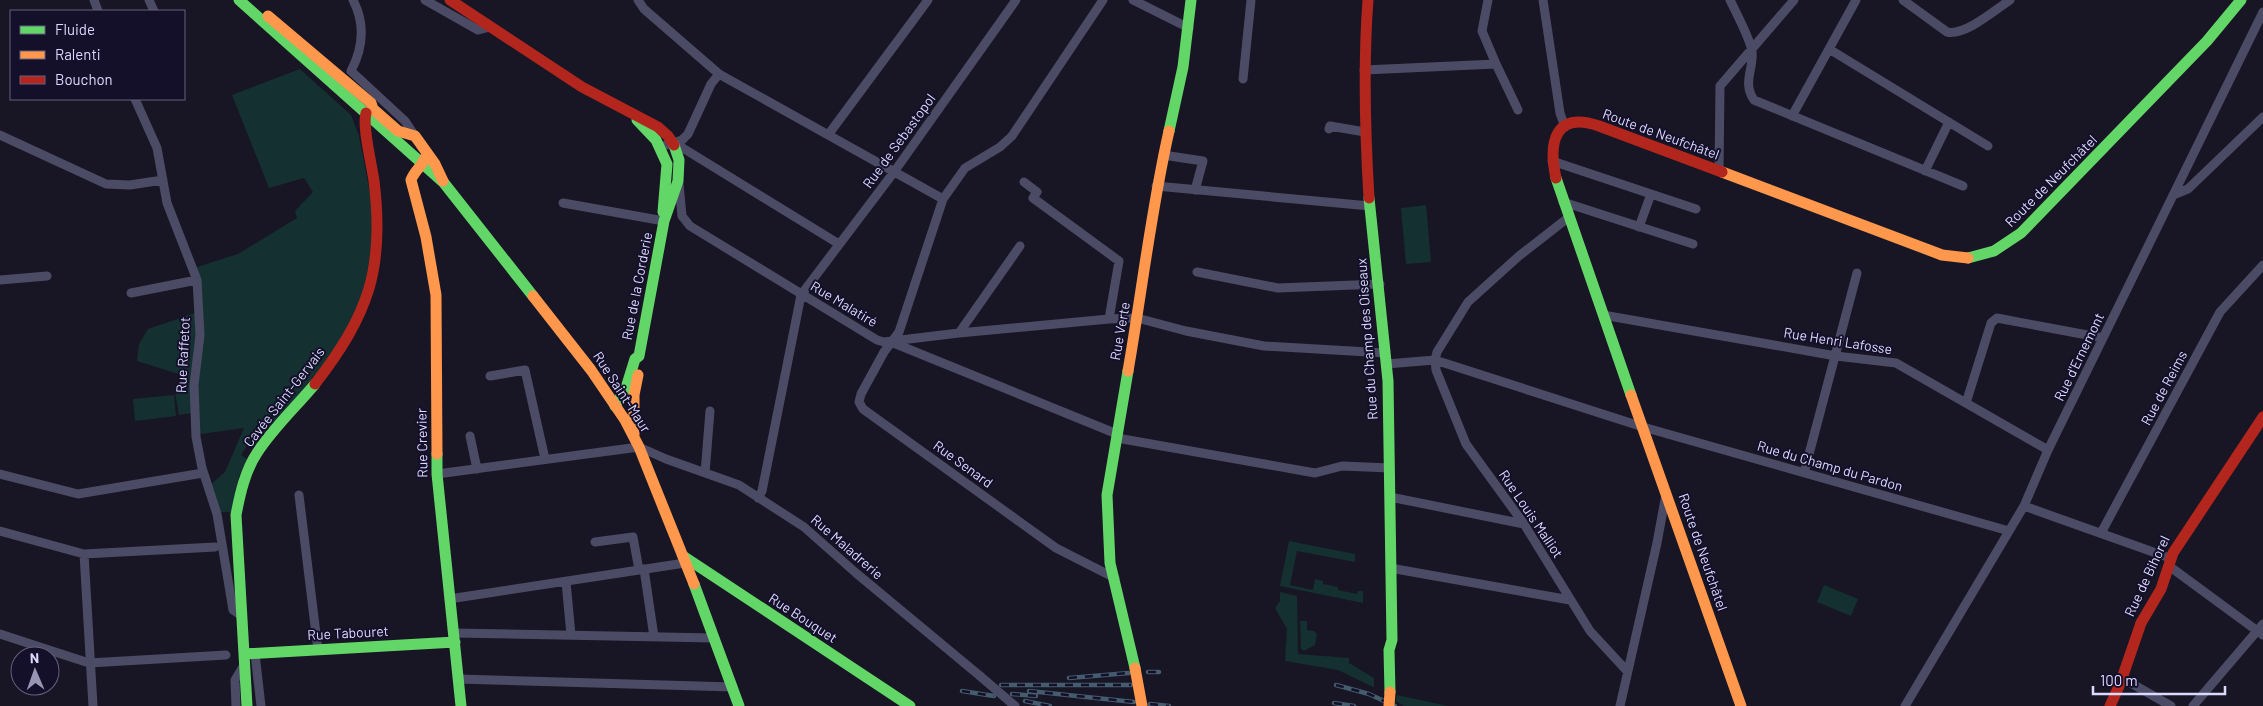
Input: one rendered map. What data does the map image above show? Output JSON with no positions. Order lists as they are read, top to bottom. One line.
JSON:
{"streets":{"street":["Route de Neufchâtel","Rue de Sebastopol","Rue de la Corderie","Rue Malatiré","Rue Verte","Rue du Champ des Oiseaux","Rue Henri Lafosse","Rue Raffetot","Rue d'Ernemont","Rue de Reims","Rue Saint-Maur","Cavée Saint-Gervais","Rue Crevier","Rue Senard","Rue du Champ du Pardon","Rue Louis Malliot","Rue Maladrerie","Rue de Bihorel","Rue Bouquet","Rue Tabouret"]},"crossings":[["Route de Neufchâtel","Rue Henri Lafosse"],["Route de Neufchâtel","Rue du Champ du Pardon"],["Rue de Sebastopol","Rue Malatiré"],["Rue de la Corderie","Rue Malatiré"],["Rue de la Corderie","Rue Saint-Maur"],["Rue Malatiré","Rue Verte"],["Rue Malatiré","Rue du Champ des Oiseaux"],["Rue Malatiré","Rue Senard"],["Rue Malatiré","Rue du Champ du Pardon"],["Rue Malatiré","Rue Louis Malliot"],["Rue Verte","Rue Senard"],["Rue Henri Lafosse","Rue d'Ernemont"],["Rue Raffetot","Cavée Saint-Gervais"],["Rue d'Ernemont","Rue du Champ du Pardon"],["Rue Saint-Maur","Cavée Saint-Gervais"],["Rue Saint-Maur","Rue Crevier"],["Rue Saint-Maur","Rue Maladrerie"],["Rue Saint-Maur","Rue Bouquet"],["Cavée Saint-Gervais","Rue Tabouret"],["Rue Crevier","Rue Tabouret"],["Rue du Champ du Pardon","Rue Louis Malliot"]],"legend":["Fluide","Ralenti","Bouchon"],"scale_bar":"100 m","north":"top"}
